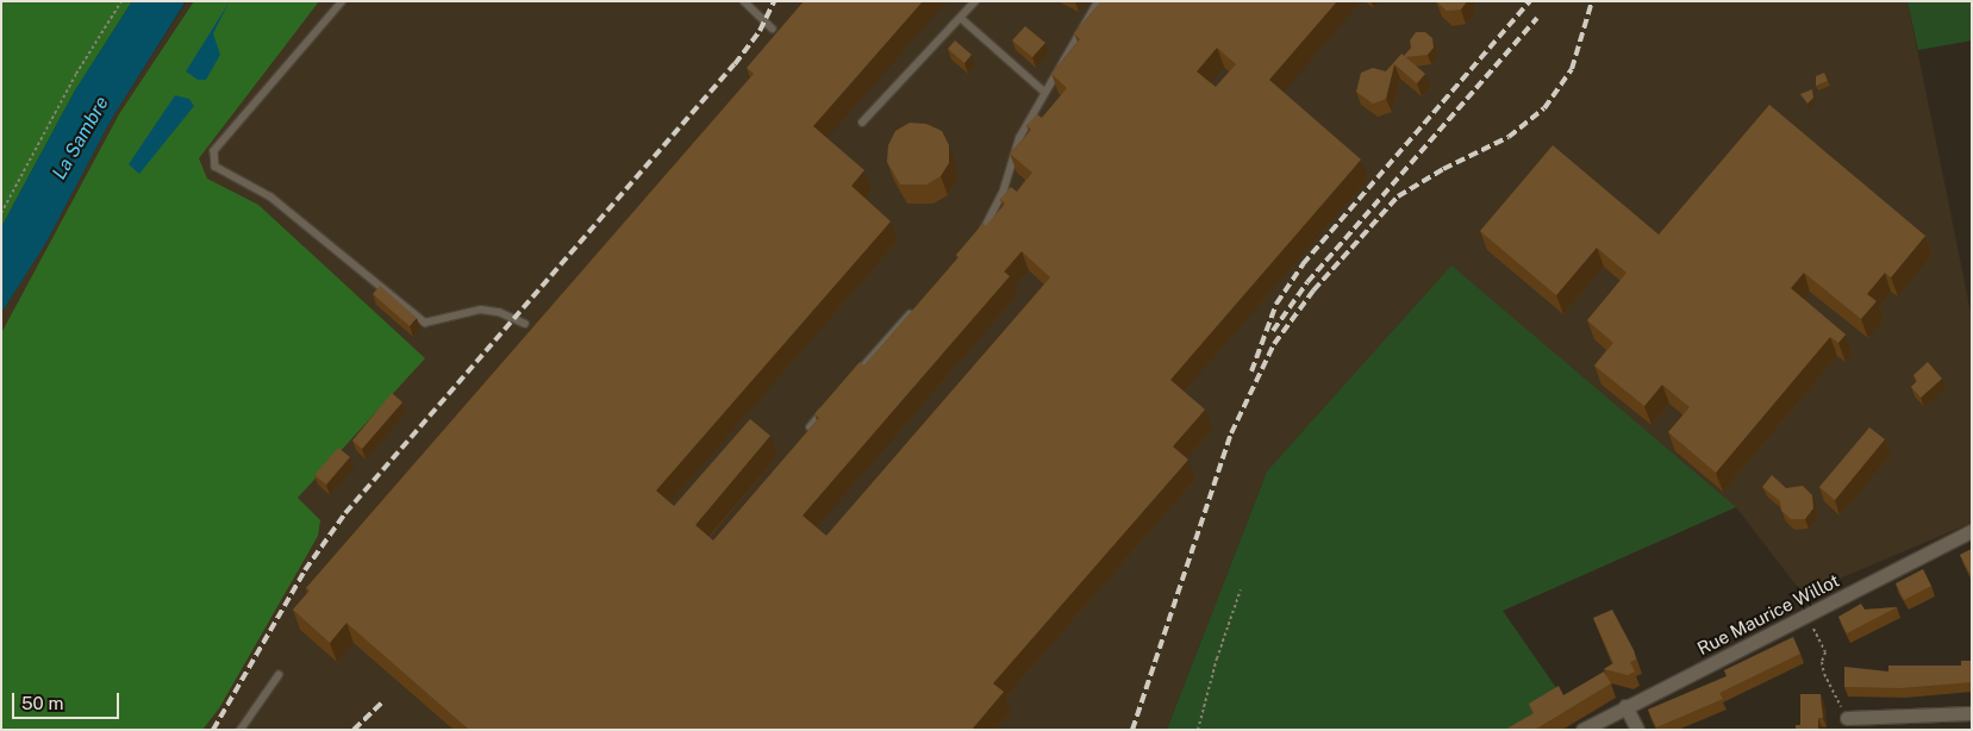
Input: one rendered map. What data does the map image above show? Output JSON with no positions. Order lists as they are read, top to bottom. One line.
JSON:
{"streets":{"street":["Rue Maurice Willot"]},"water":["La Sambre"],"scale_bar":"50 m"}
